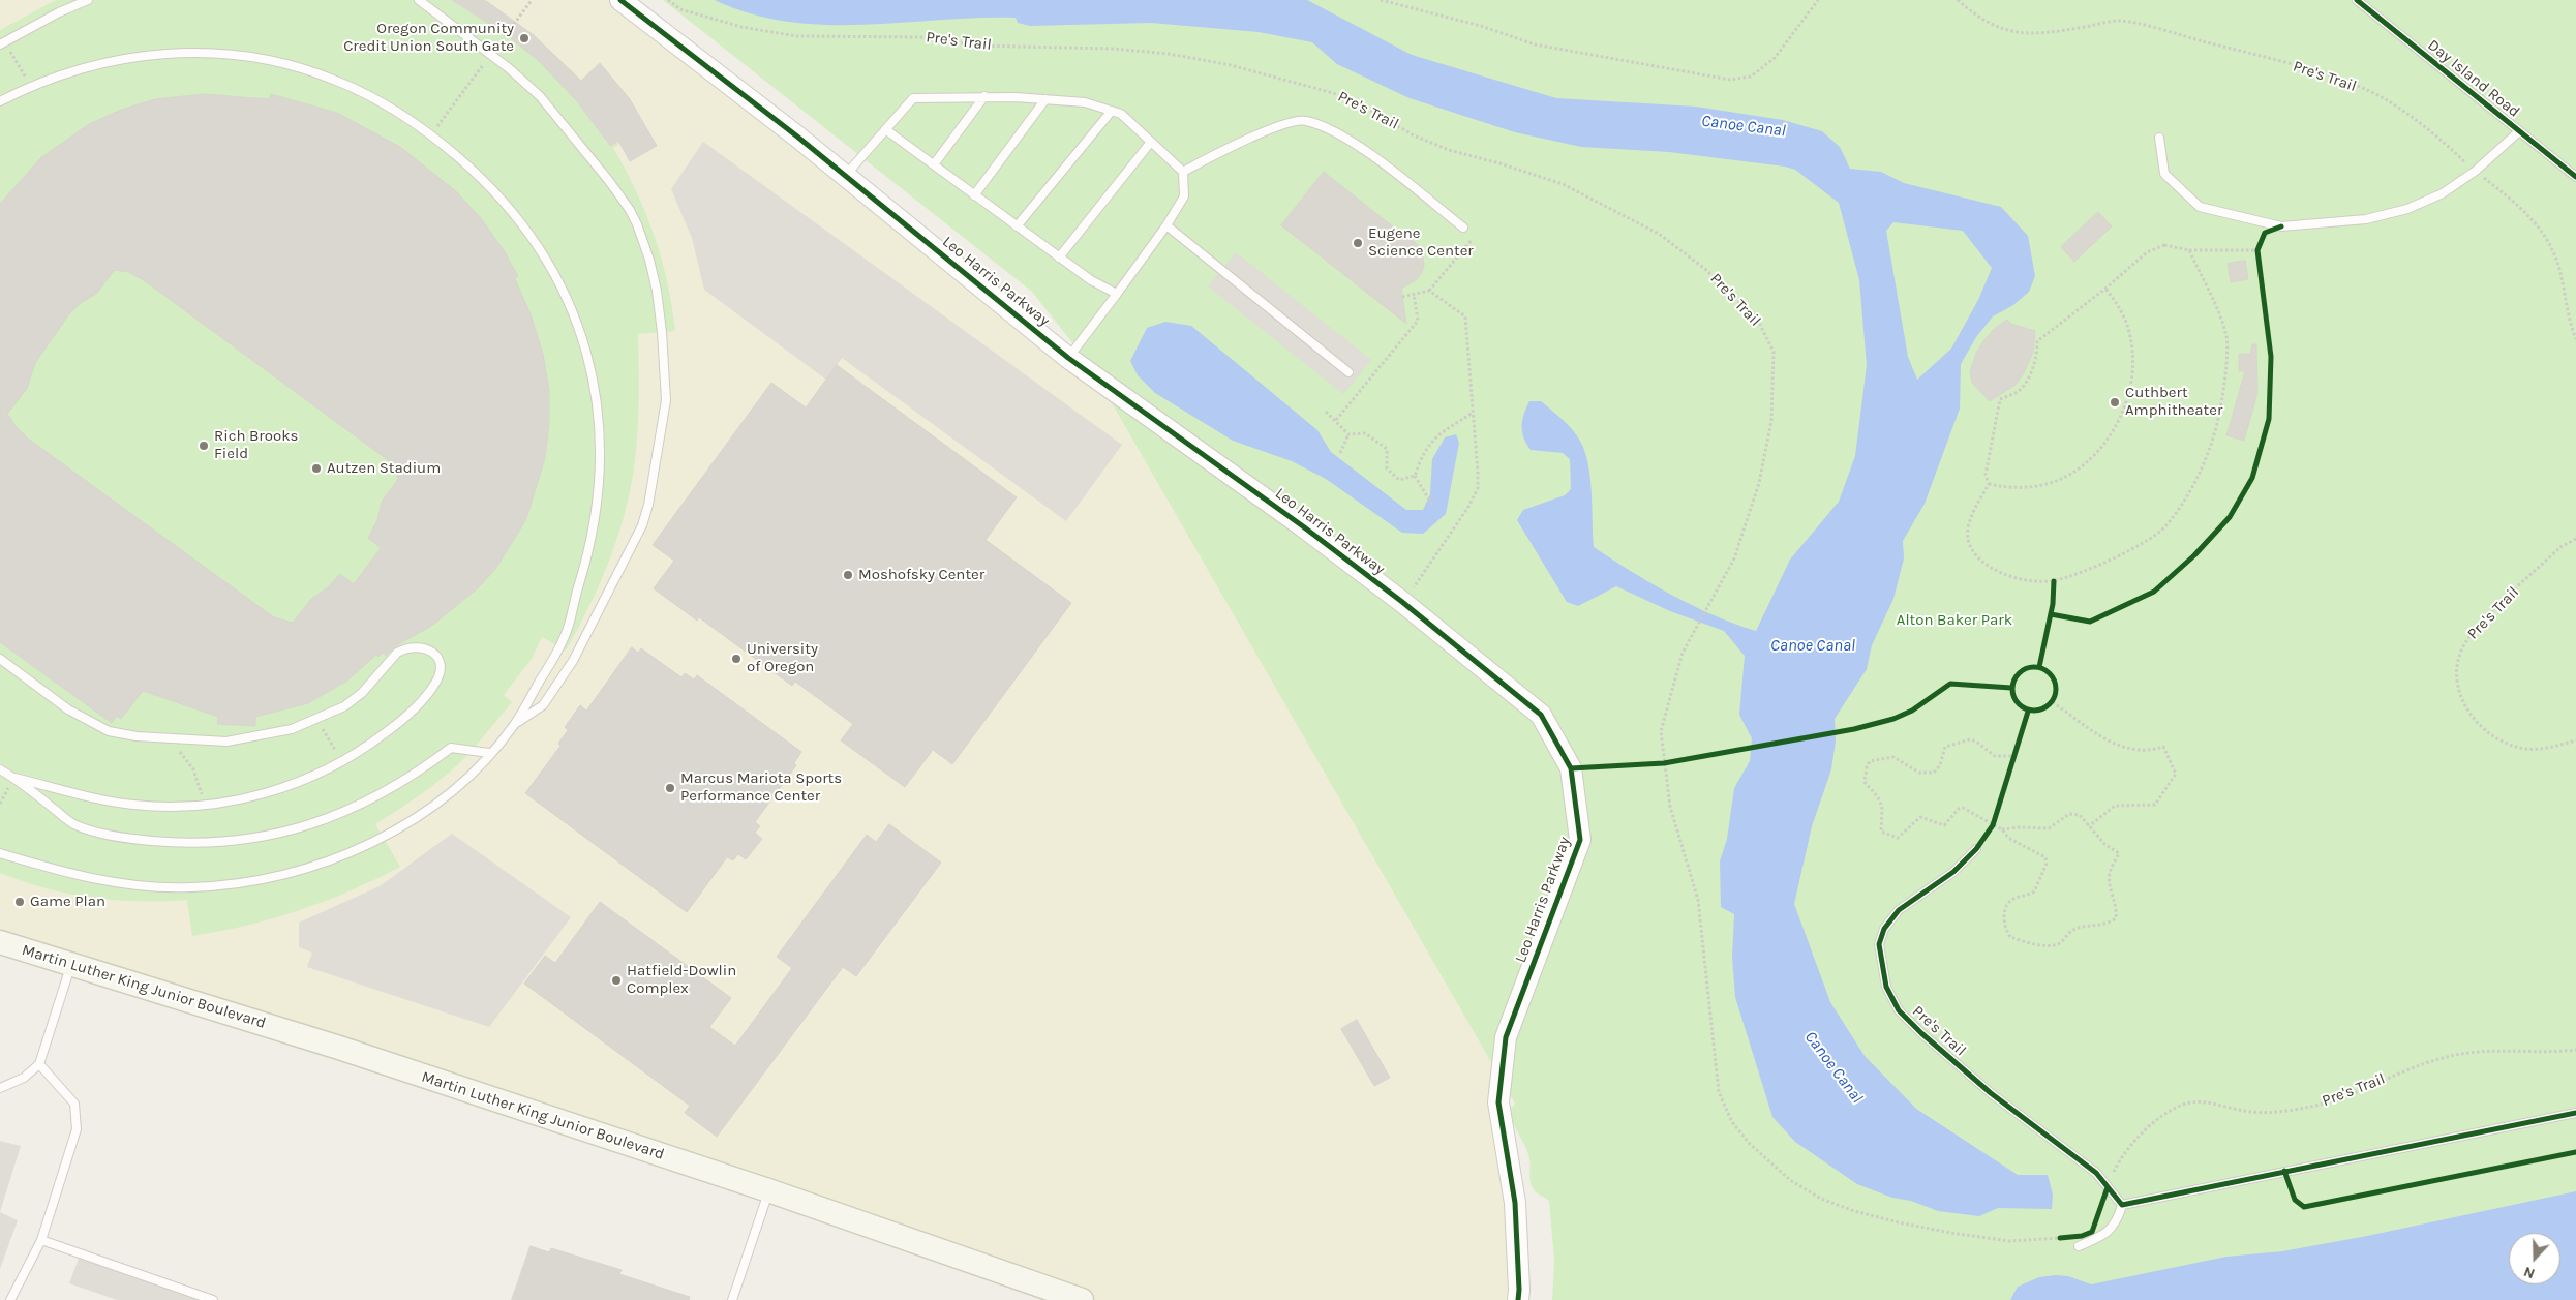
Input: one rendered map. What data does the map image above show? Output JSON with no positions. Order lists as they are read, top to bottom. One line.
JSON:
{"streets":{"main road":["Martin Luther King Junior Boulevard"],"street":["Leo Harris Parkway"],"lane":["Pre's Trail","Day Island Road"]},"water":["Canoe Canal"],"parks":["Alton Baker Park"],"places":["Oregon Community Credit Union South Gate","Eugene Science Center","Cuthbert Amphitheater","Rich Brooks Field","Autzen Stadium","Moshofsky Center","University of Oregon","Marcus Mariota Sports Performance Center","Game Plan","Hatfield-Dowlin Complex"],"north":"bottom"}
